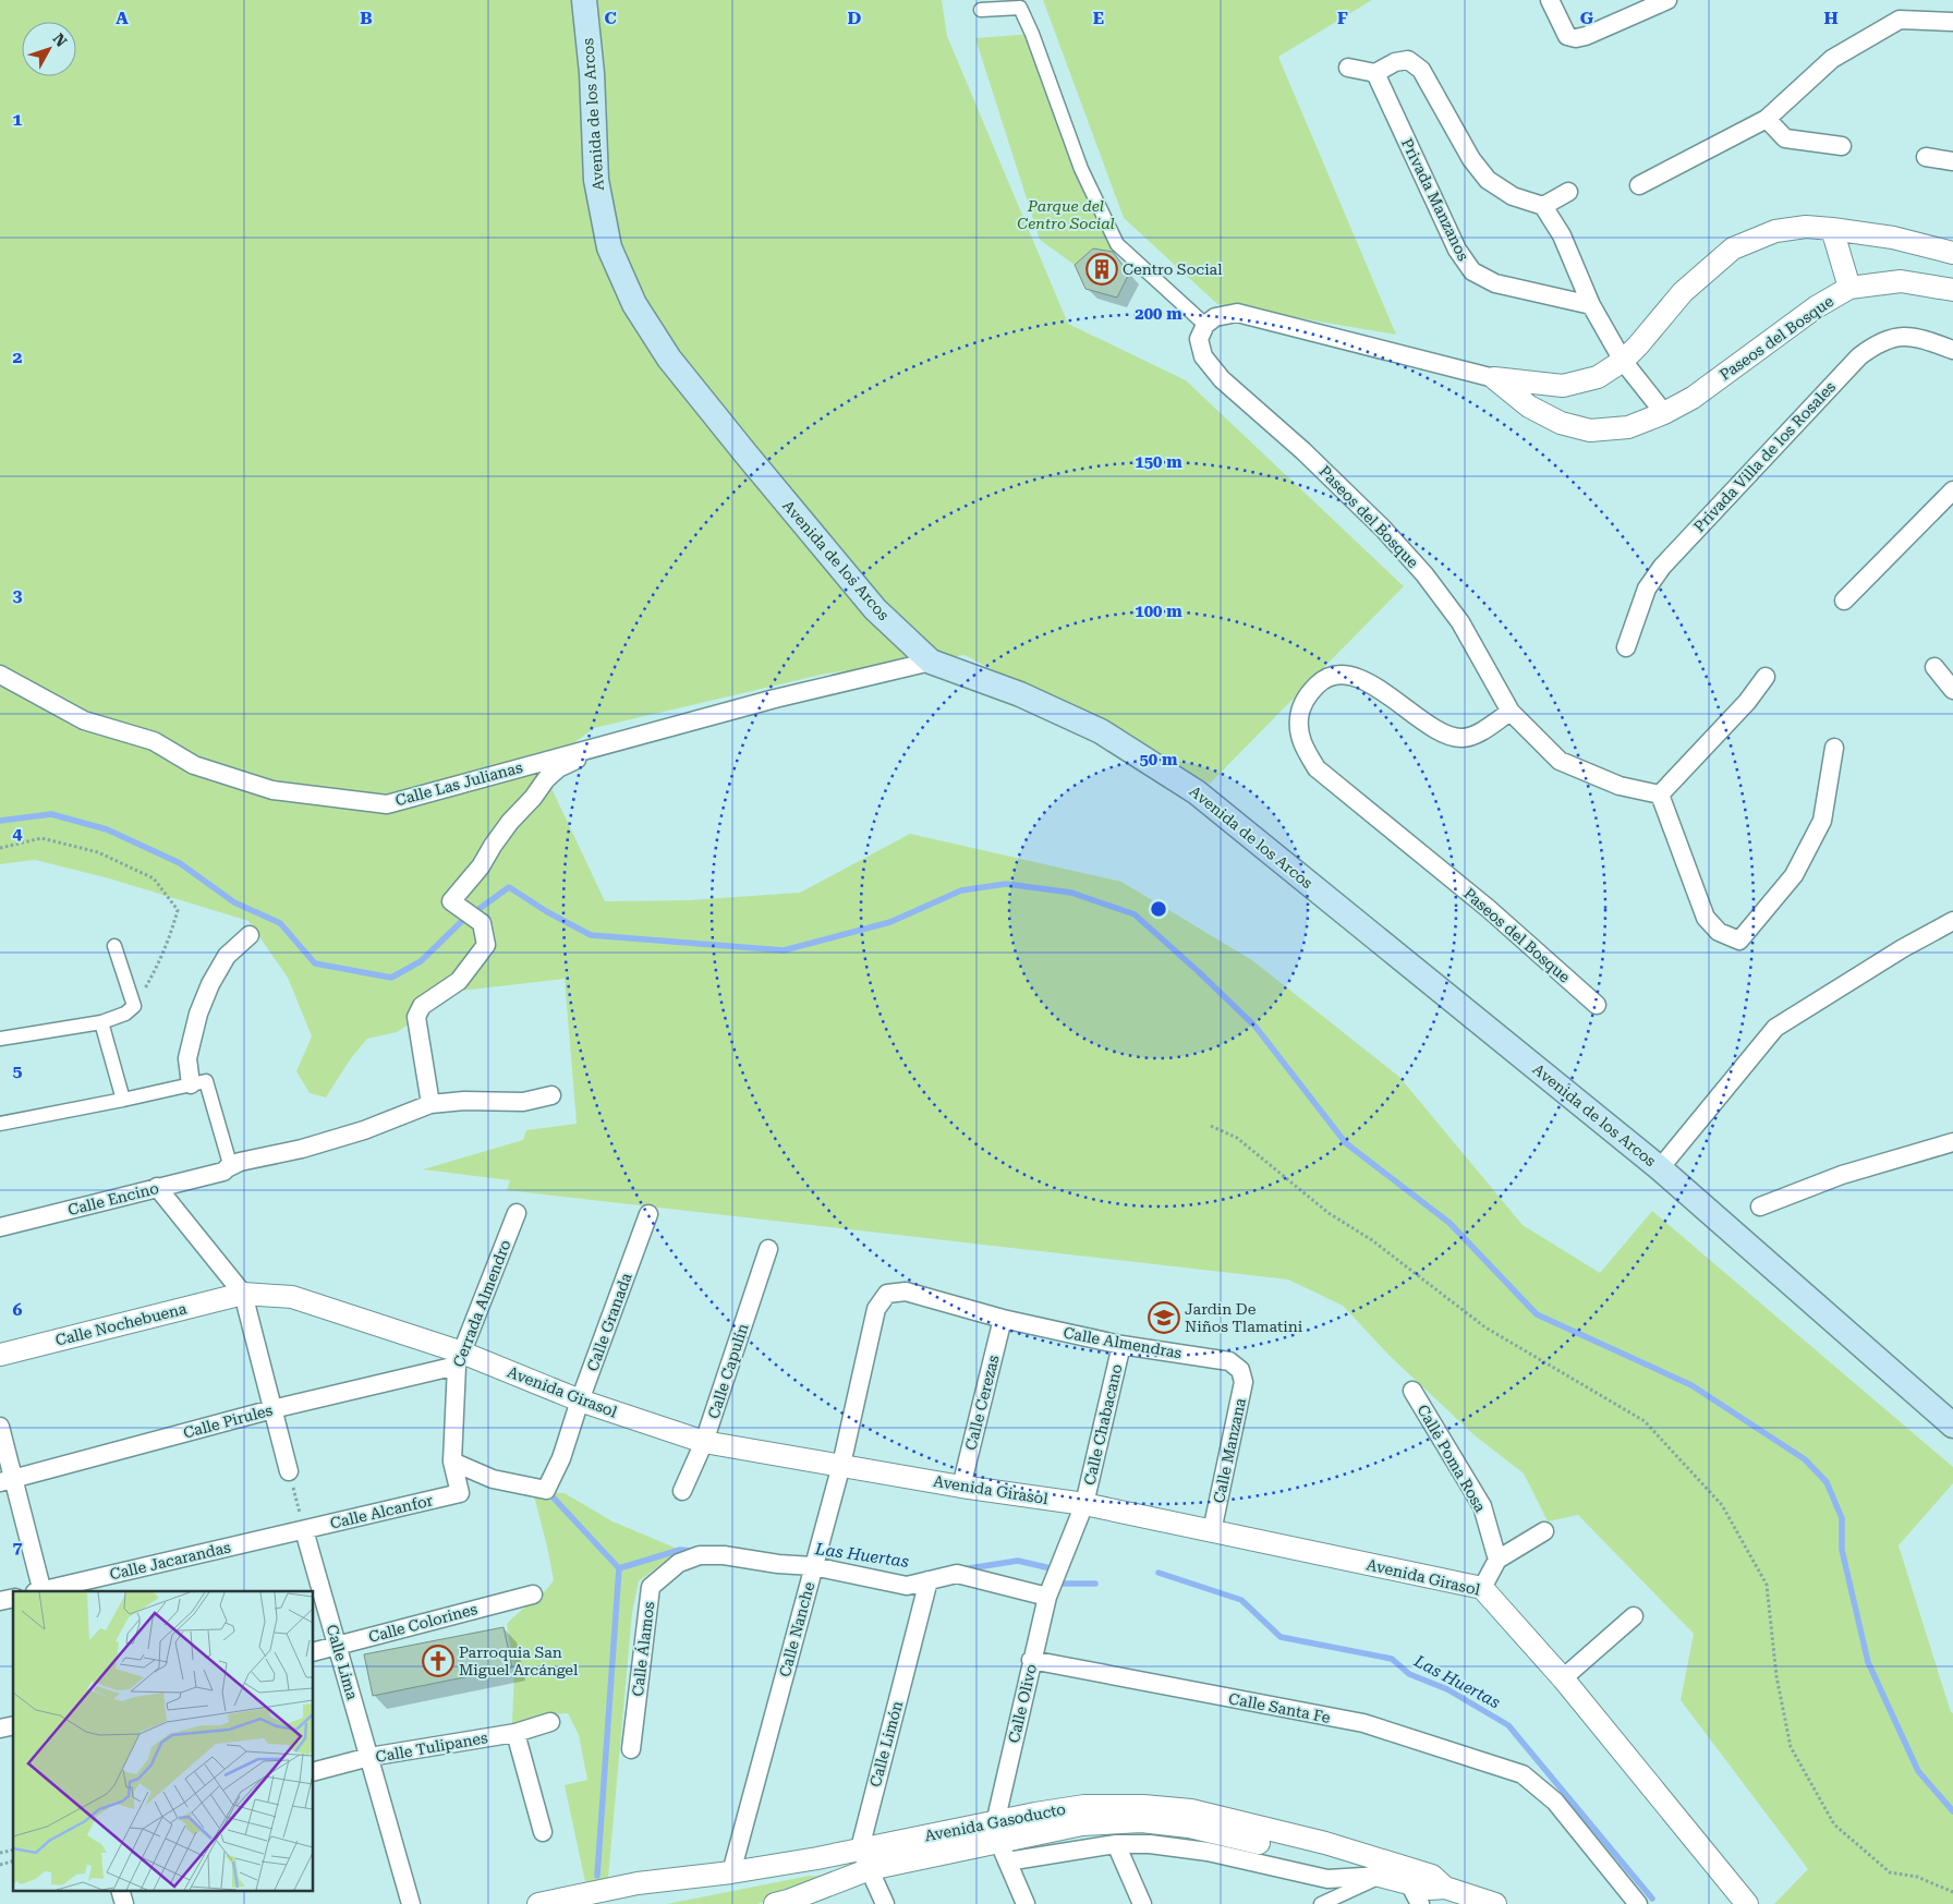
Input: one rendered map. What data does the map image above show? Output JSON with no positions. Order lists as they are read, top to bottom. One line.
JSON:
{"streets":{"main road":["Avenida de los Arcos"],"street":["Privada Manzanos","Paseos del Bosque","Privada Villa de los Rosales","Calle Las Julianas","Calle Encino","Cerrada Almendro","Calle Granada","Calle Nochebuena","Calle Almendras","Calle Capulín","Avenida Girasol","Calle Cerezas","Calle Pirules","Calle Chabacano","Calle Manzana","Calle Poma Rosa","Calle Alcanfor","Calle Jacarandas","Calle Colorines","Calle Nanche","Calle Álamos","Calle Lima","Calle Olivo","Calle Santa Fe","Calle Limón","Calle Tulipanes","Avenida Gasoducto"]},"crossings":[["Avenida de los Arcos","Calle Las Julianas"],["Cerrada Almendro","Calle Granada"],["Cerrada Almendro","Avenida Girasol"],["Cerrada Almendro","Calle Pirules"],["Cerrada Almendro","Calle Alcanfor"],["Calle Granada","Avenida Girasol"],["Calle Nochebuena","Avenida Girasol"],["Calle Almendras","Calle Cerezas"],["Calle Almendras","Calle Chabacano"],["Calle Almendras","Calle Manzana"],["Calle Almendras","Calle Nanche"],["Calle Capulín","Avenida Girasol"],["Avenida Girasol","Calle Cerezas"],["Avenida Girasol","Calle Pirules"],["Avenida Girasol","Calle Chabacano"],["Avenida Girasol","Calle Manzana"],["Avenida Girasol","Calle Nanche"],["Avenida Girasol","Calle Olivo"],["Calle Chabacano","Calle Olivo"],["Calle Alcanfor","Calle Jacarandas"],["Calle Alcanfor","Calle Lima"],["Calle Jacarandas","Calle Lima"],["Calle Colorines","Calle Lima"],["Calle Nanche","Calle Álamos"],["Calle Nanche","Avenida Gasoducto"],["Calle Lima","Calle Tulipanes"],["Calle Olivo","Calle Santa Fe"],["Calle Olivo","Avenida Gasoducto"],["Calle Limón","Avenida Gasoducto"]],"water":["Las Huertas"],"parks":["Parque del Centro Social"],"places":{"building":["Centro Social"],"school or university":["Jardin De Niños Tlamatini"],"church":["Parroquia San Miguel Arcángel"]},"north":"top right","grid":{"columns":["A","B","C","D","E","F","G","H"],"rows":["1","2","3","4","5","6","7"]},"rings":["200 m","150 m","100 m","50 m"]}
